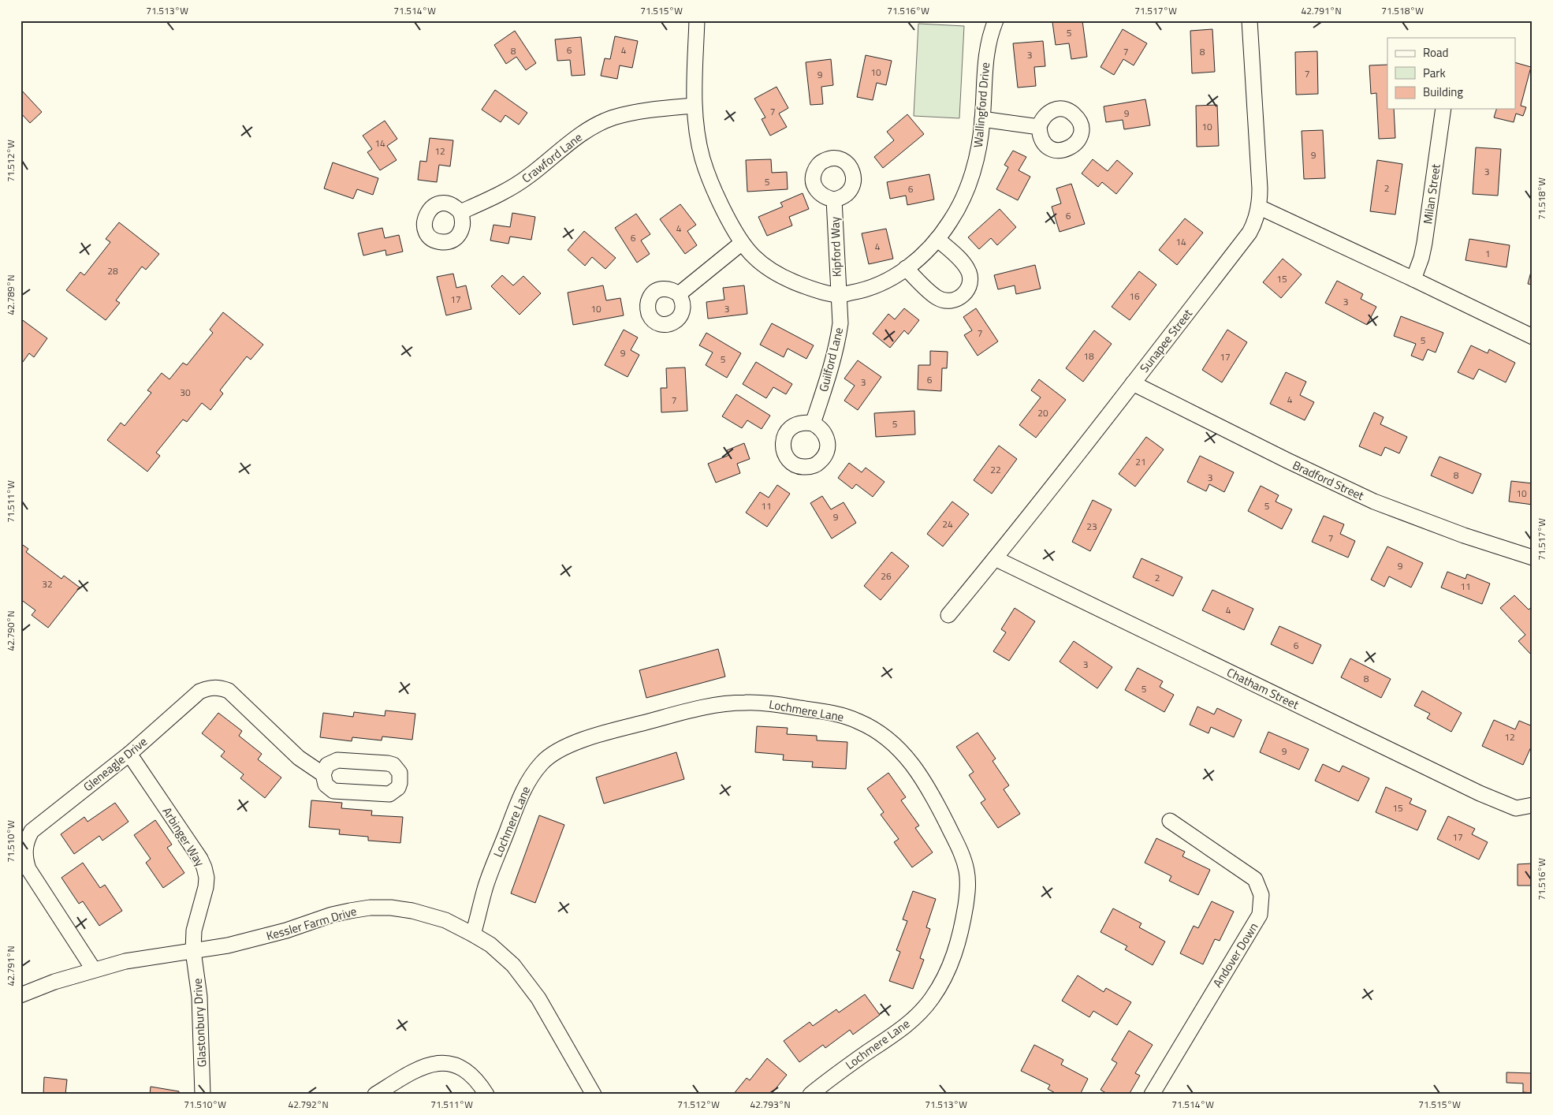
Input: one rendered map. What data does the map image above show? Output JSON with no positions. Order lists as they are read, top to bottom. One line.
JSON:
{"streets":{"street":["Wallingford Drive","Crawford Lane","Milan Street","Kipford Way","Sunapee Street","Guilford Lane","Bradford Street","Chatham Street","Lochmere Lane","Gleneagle Drive","Arbinger Way","Kessler Farm Drive","Andover Down","Glastonbury Drive"]},"crossings":[["Wallingford Drive","Crawford Lane"],["Wallingford Drive","Kipford Way"],["Wallingford Drive","Guilford Lane"],["Kipford Way","Guilford Lane"],["Sunapee Street","Bradford Street"],["Sunapee Street","Chatham Street"],["Lochmere Lane","Kessler Farm Drive"],["Gleneagle Drive","Arbinger Way"],["Gleneagle Drive","Kessler Farm Drive"],["Arbinger Way","Kessler Farm Drive"],["Arbinger Way","Glastonbury Drive"],["Kessler Farm Drive","Glastonbury Drive"]],"house_numbers":["5","6","4","8","7","8","3","10","7","9","7","9","10","14","12","9","3","5","2","6","6","4","6","14","4","1","28","15","16","17","3","10","3","7","5","9","18","17","5","6","3","30","4","7","20","5","21","22","8","3","10","11","5","9","24","23","7","9","26","2","32","11","4","6","3","8","5","12","9","15","17"],"legend":["Road","Park","Building"],"coordinates":["71.513°W","71.514°W","71.515°W","71.516°W","71.517°W","42.791°N","71.518°W","71.512°W","42.789°N","71.511°W","42.790°N","71.510°W","42.792°N","42.793°N"]}
